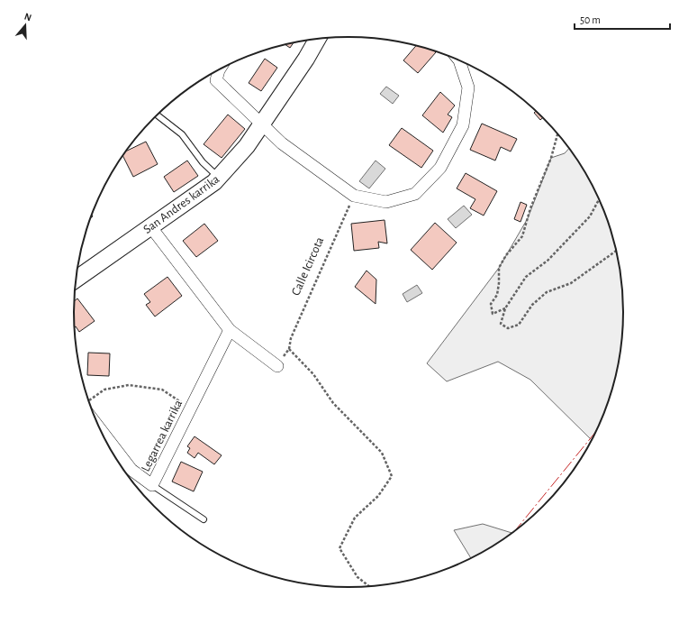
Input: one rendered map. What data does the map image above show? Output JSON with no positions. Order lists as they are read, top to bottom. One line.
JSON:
{"streets":{"street":["San Andres karrika","Legarrea karrika"],"path":["Calle Icircota"]},"scale_bar":"50 m","north":"top"}
